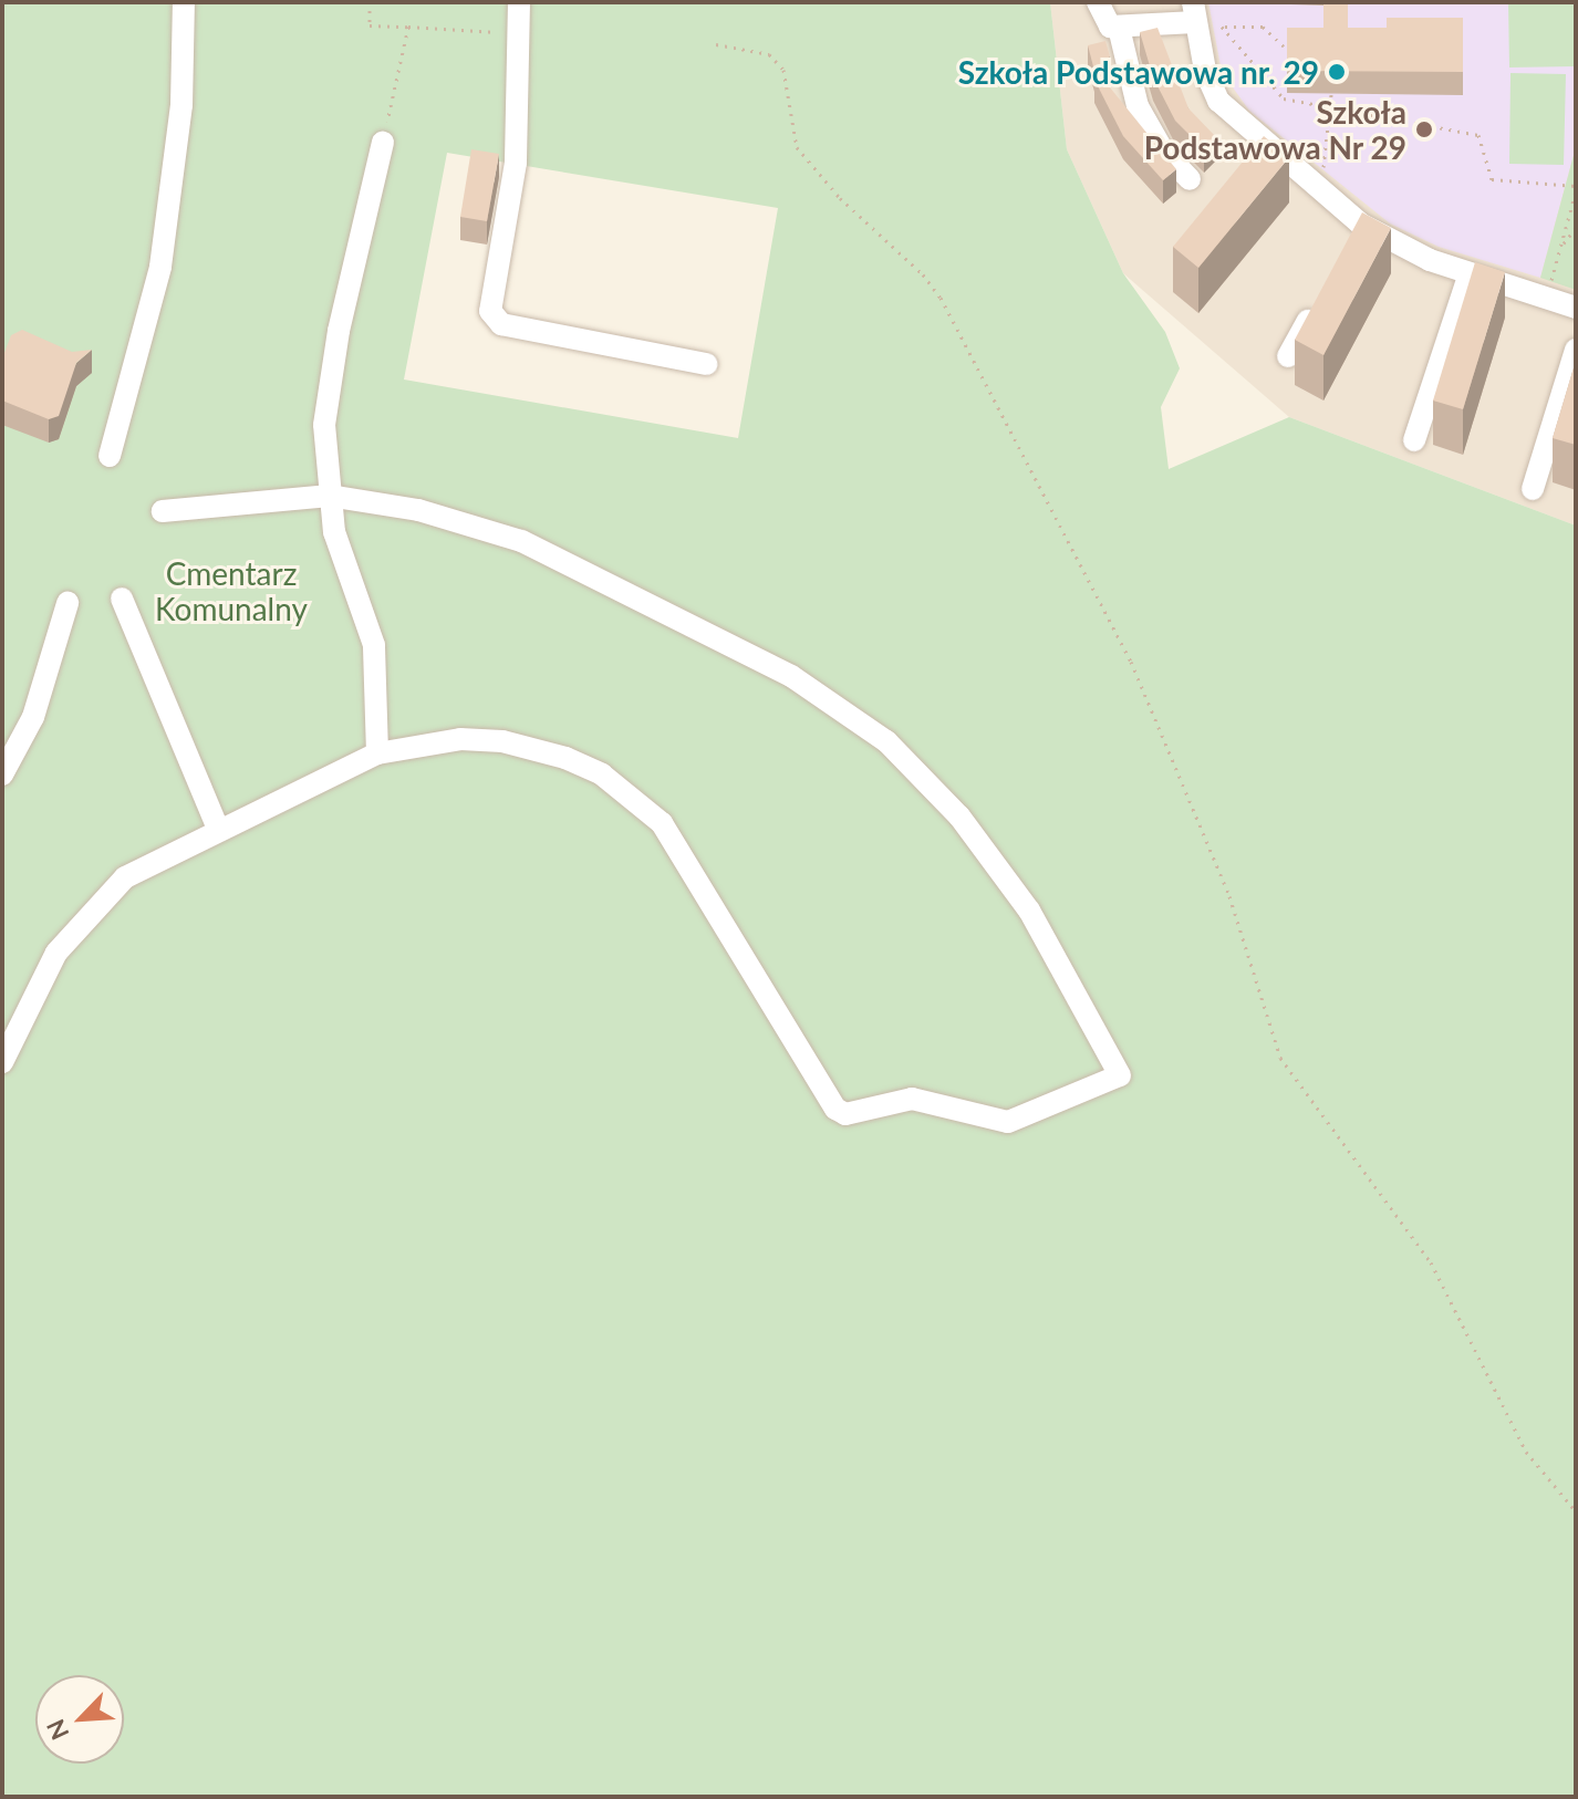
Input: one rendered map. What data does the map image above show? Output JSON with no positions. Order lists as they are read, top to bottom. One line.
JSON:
{"parks":["Cmentarz Komunalny"],"places":["Szkoła Podstawowa nr. 29","Szkoła Podstawowa Nr 29"],"north":"bottom left"}
